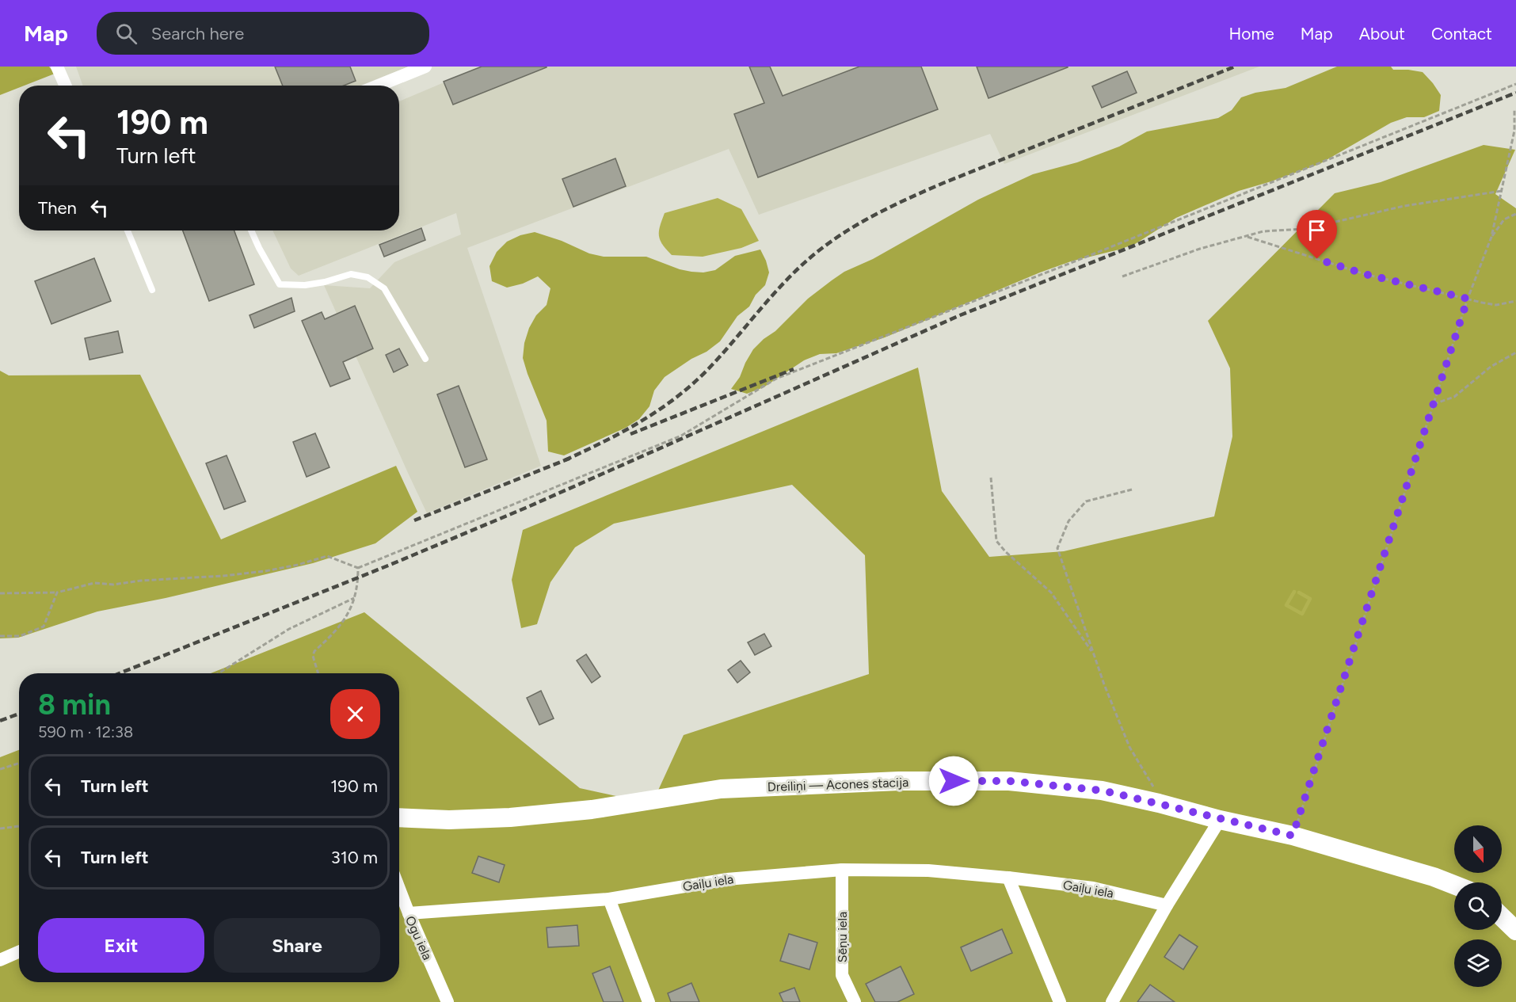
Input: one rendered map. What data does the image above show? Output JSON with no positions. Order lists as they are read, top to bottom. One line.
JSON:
{"streets":{"street":["Dreiliņi — Acones stacija","Gaiļu iela","Sēņu iela","Ogu iela"]},"crossings":[["Gaiļu iela","Sēņu iela"],["Gaiļu iela","Ogu iela"]],"north":"bottom","page":{"header":"Map","search":"Search here","nav":["Home","Map","About","Contact"],"turn":["190 m","Turn left"],"then":"Then","heading":["8 min","590 m · 12:38"],"list":[{"name":"Turn left","value":"190 m"},{"name":"Turn left","value":"310 m"}],"buttons":["Exit","Share"]}}
